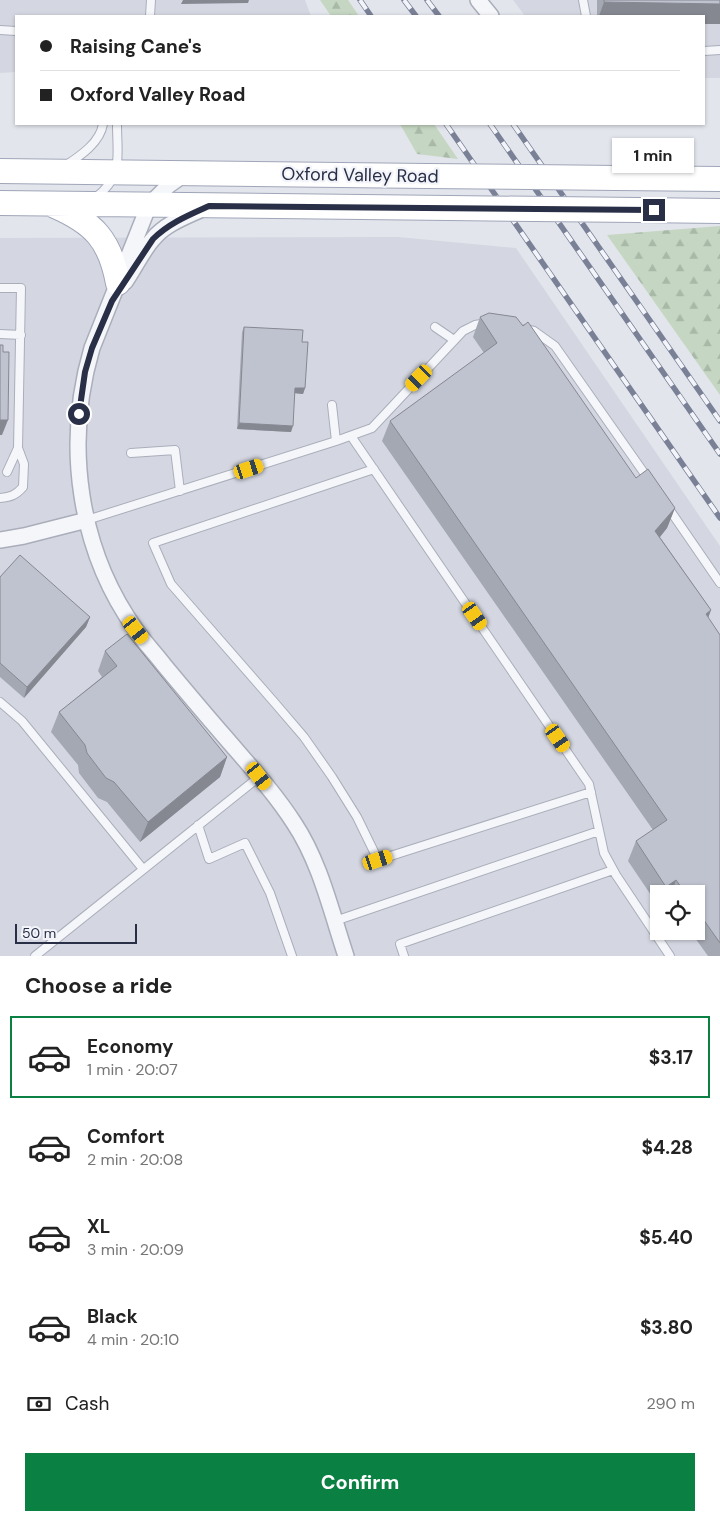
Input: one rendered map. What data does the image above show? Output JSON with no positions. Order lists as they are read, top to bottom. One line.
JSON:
{"streets":{"main road":["Oxford Valley Road"]},"scale_bar":"50 m","page":{"banner":["Raising Cane's","Oxford Valley Road"],"bubble":"1 min","scale":"50 m","heading":"Choose a ride","list":[{"name":"Economy","note":"1 min · 20:07","value":"$3.17"},{"name":"Comfort","note":"2 min · 20:08","value":"$4.28"},{"name":"XL","note":"3 min · 20:09","value":"$5.40"},{"name":"Black","note":"4 min · 20:10","value":"$3.80"}],"pay":["Cash","290 m"],"buttons":"Confirm"}}
